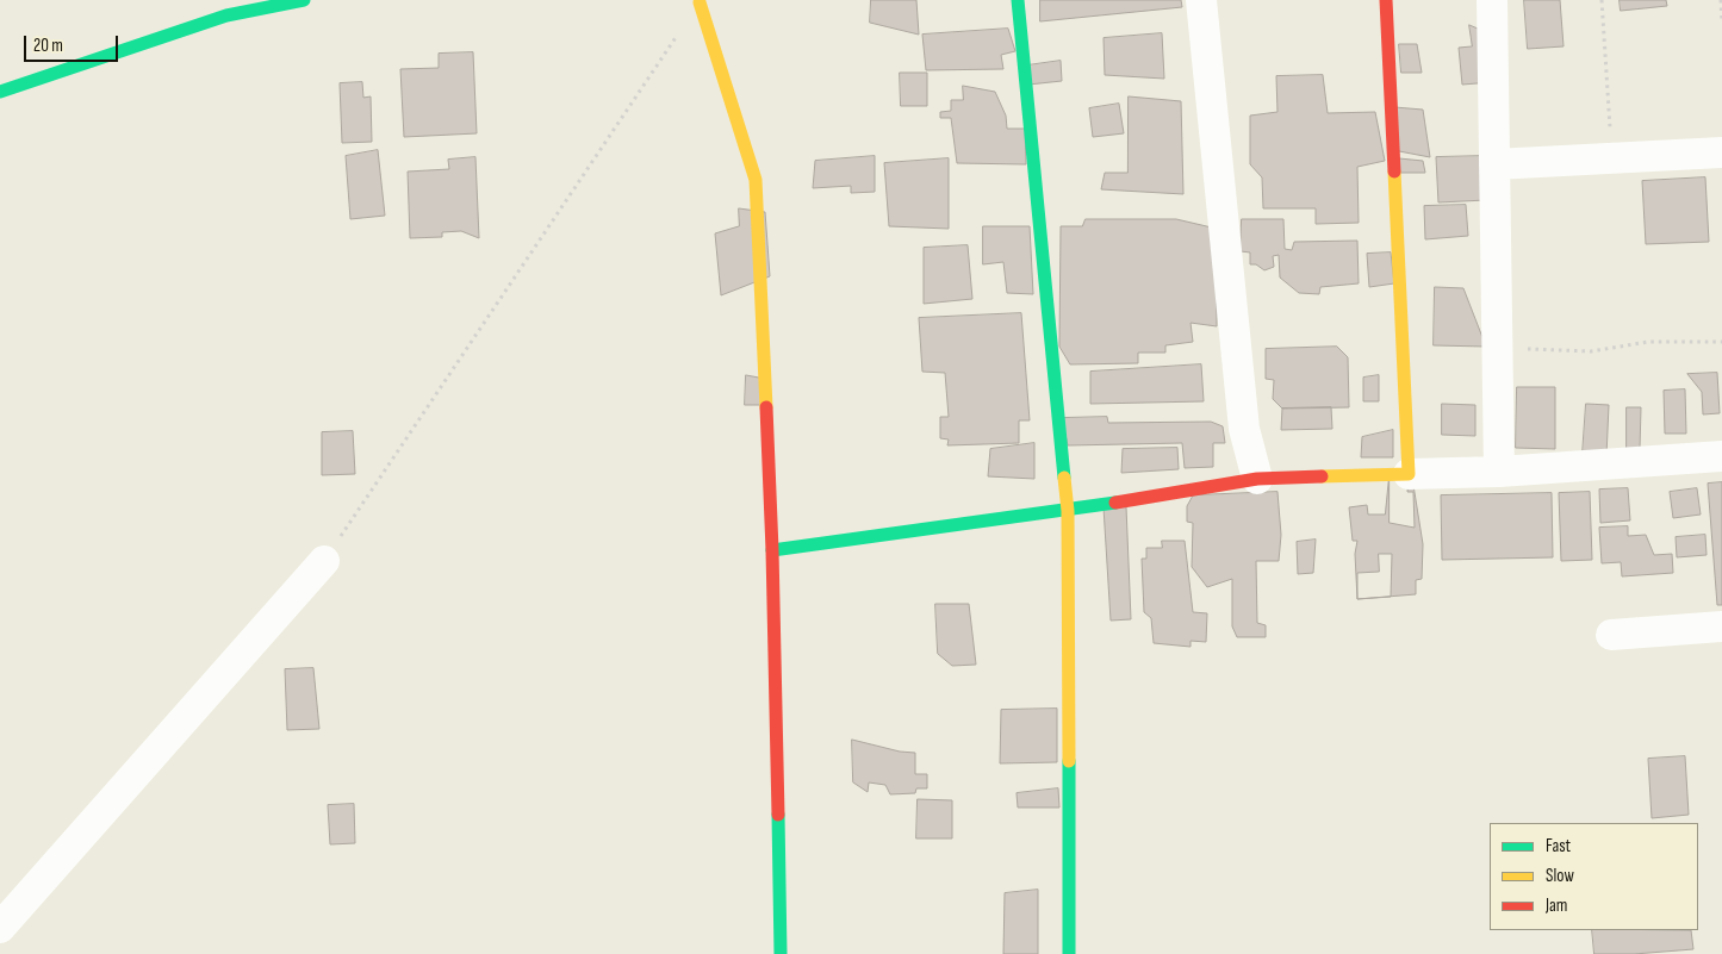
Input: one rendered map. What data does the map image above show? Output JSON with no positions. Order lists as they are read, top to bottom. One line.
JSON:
{"legend":["Fast","Slow","Jam"],"scale_bar":"20 m"}
